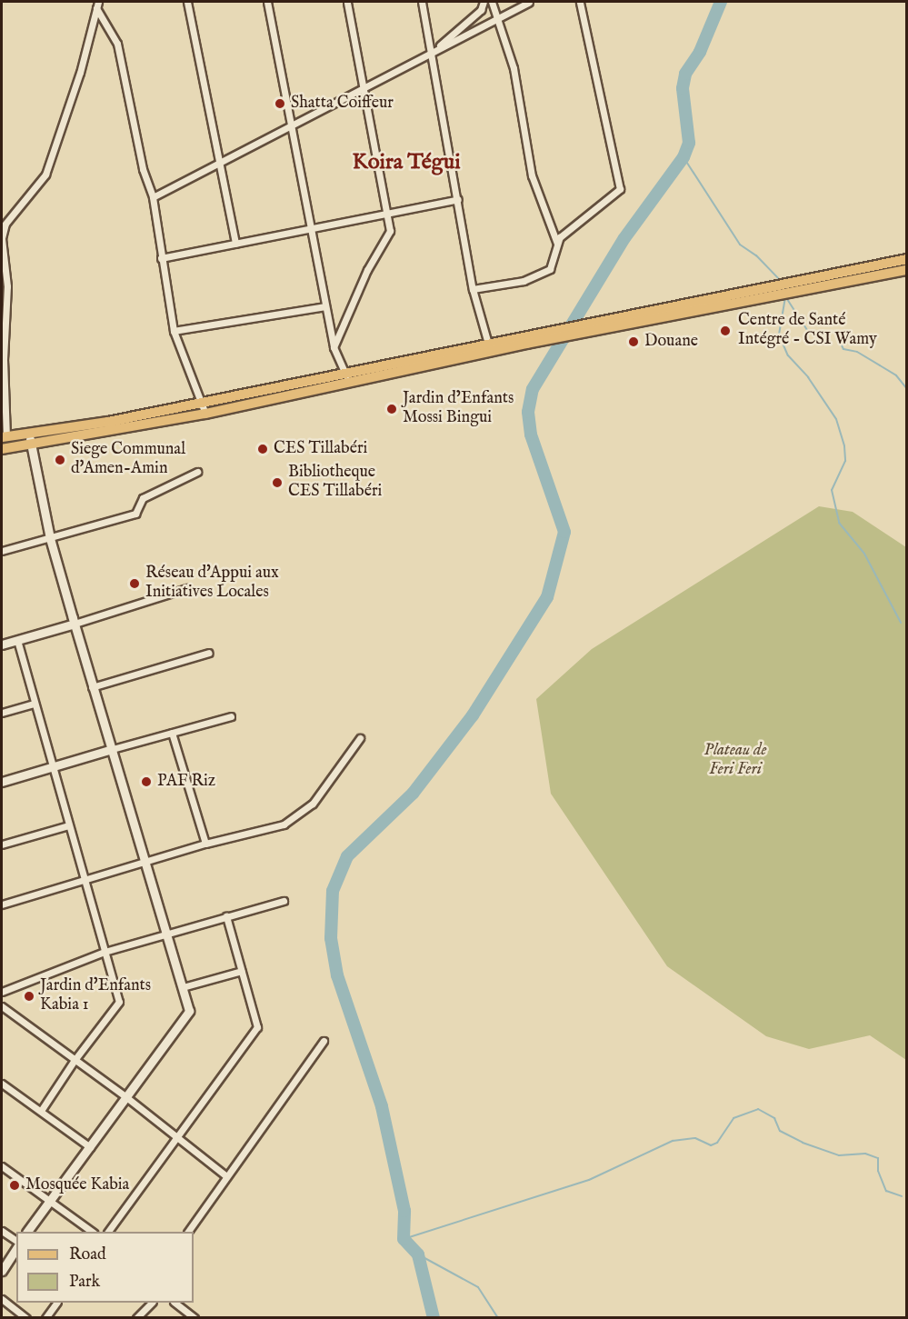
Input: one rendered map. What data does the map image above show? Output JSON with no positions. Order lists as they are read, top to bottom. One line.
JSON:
{"districts":["Koira Tégui"],"parks":["Plateau de Feri Feri"],"places":["Shatta Coiffeur","Centre de Santé Intégré - CSI Wamy","Douane","Jardin d’Enfants Mossi Bingui","CES Tillabéri","Siege Communal d'Amen-Amin","Bibliotheque CES Tillabéri","Réseau d'Appui aux Initiatives Locales","PAF Riz","Jardin d'Enfants Kabia 1","Mosquée Kabia"],"legend":["Road","Park"]}
